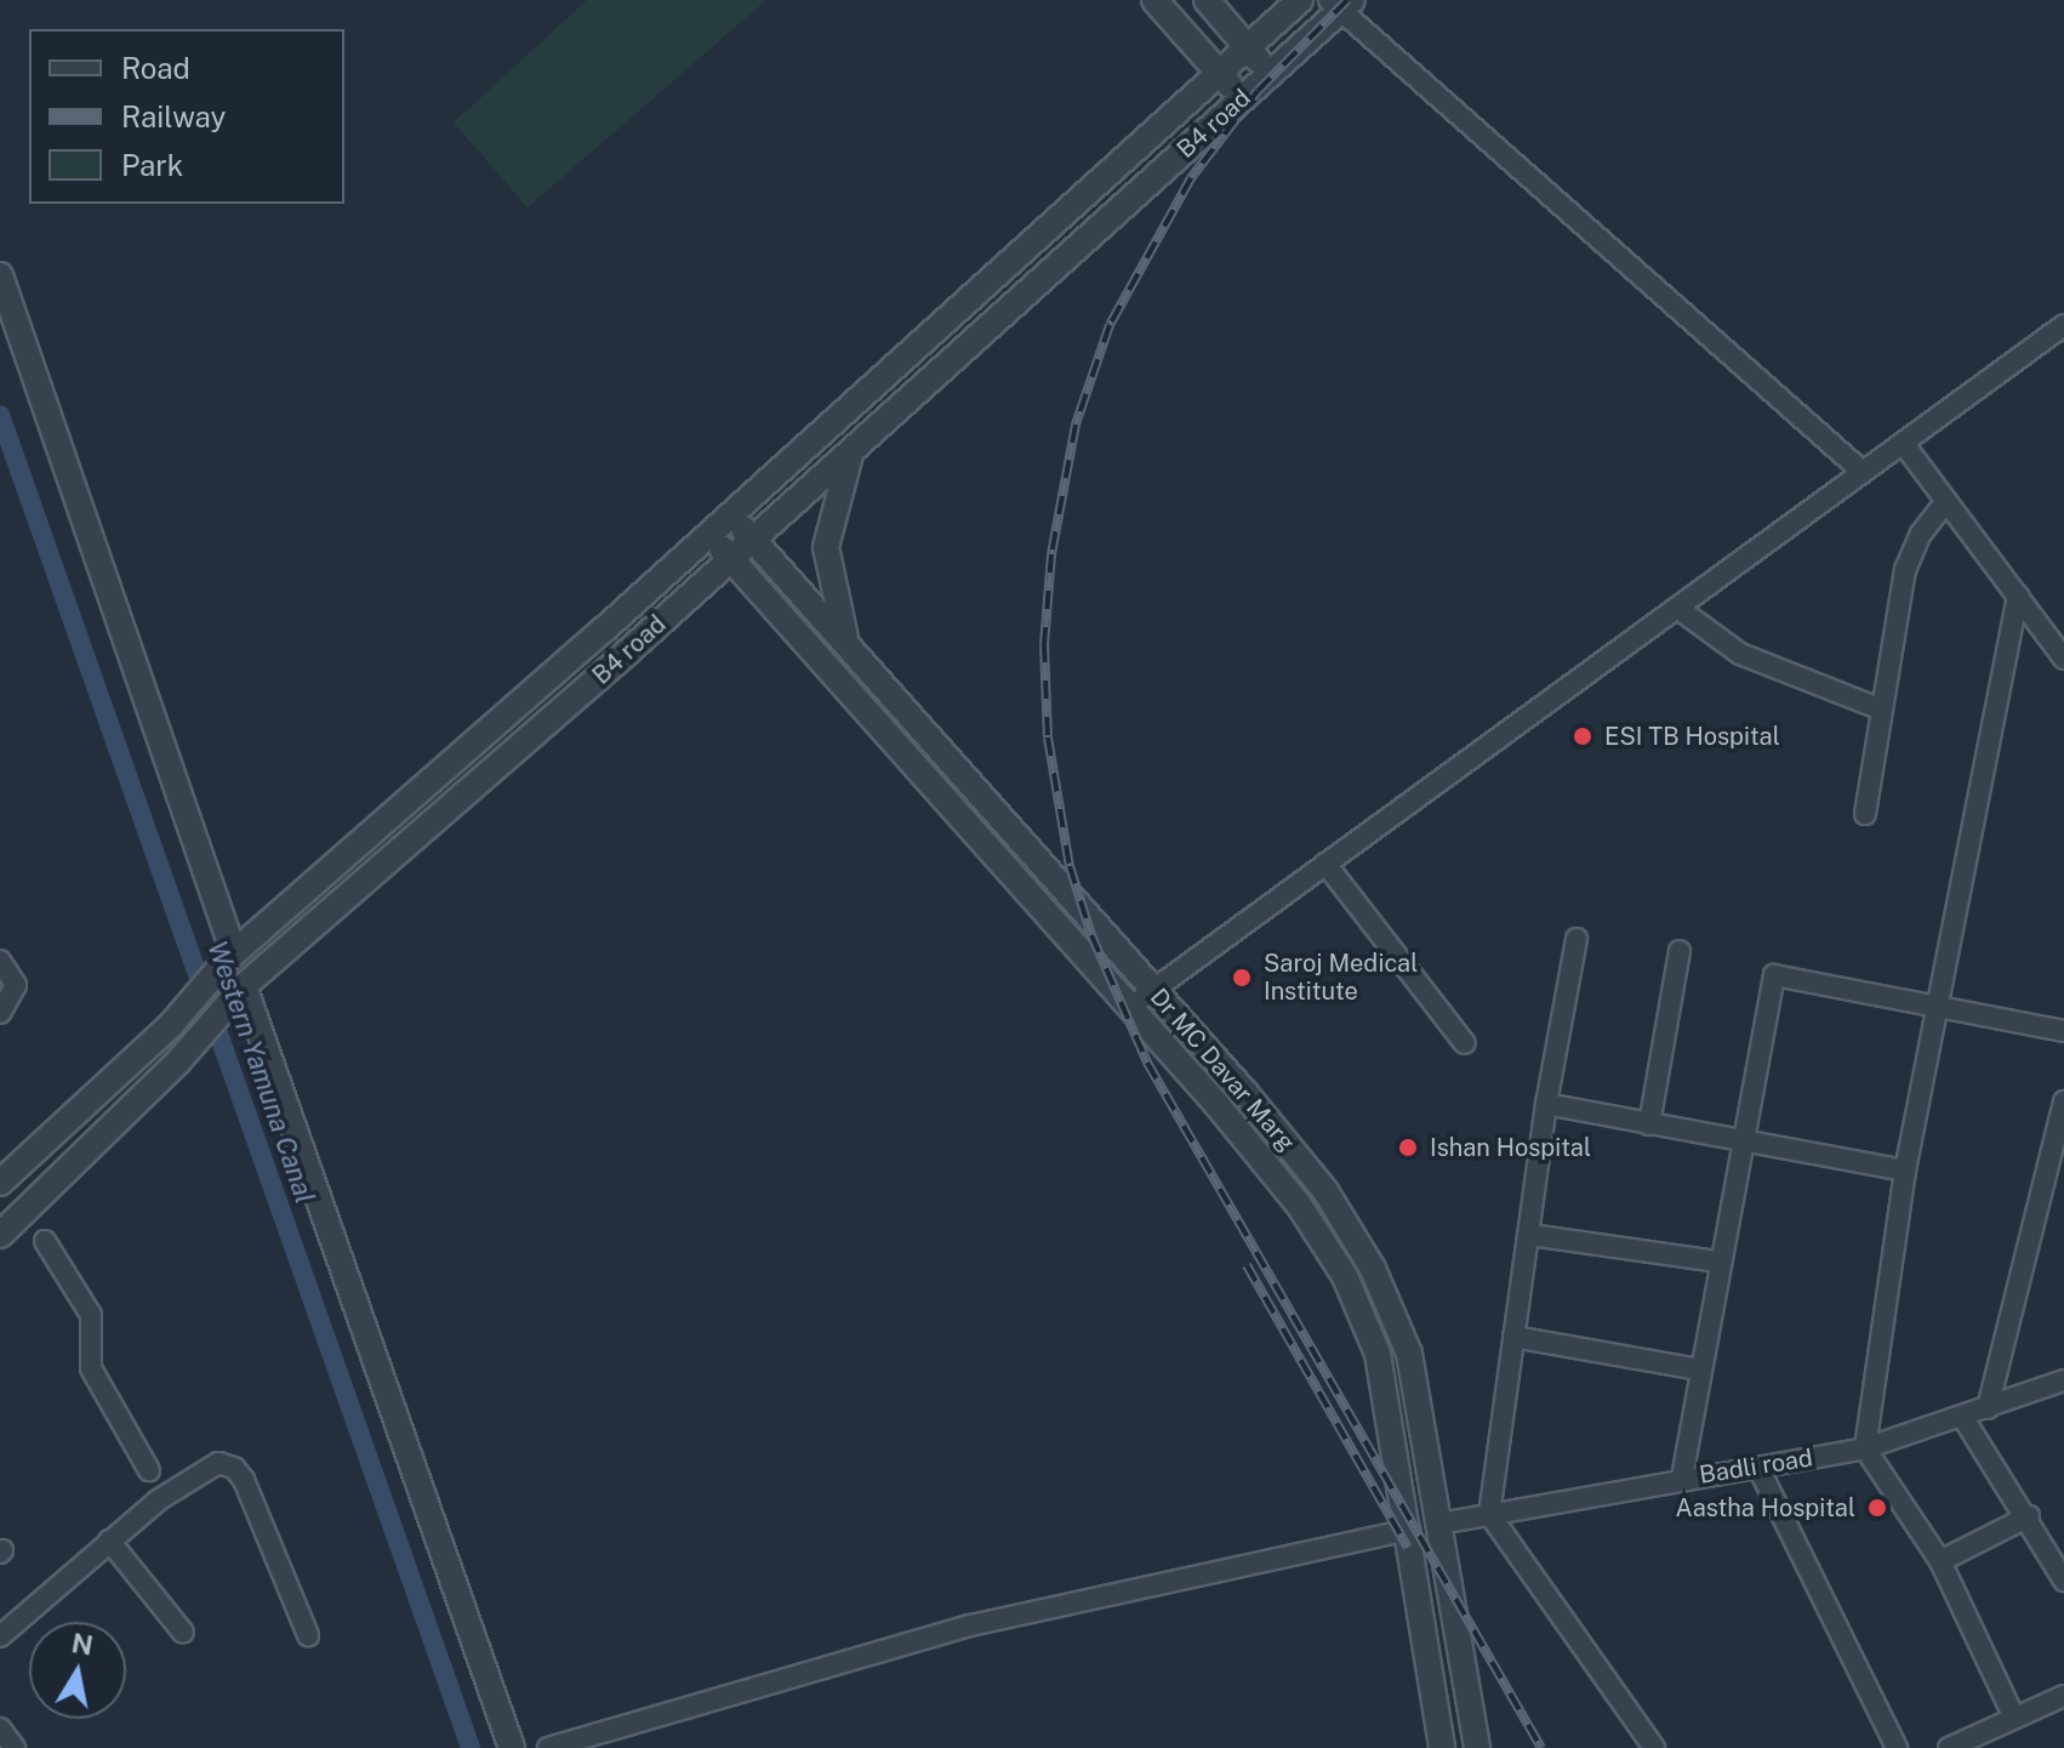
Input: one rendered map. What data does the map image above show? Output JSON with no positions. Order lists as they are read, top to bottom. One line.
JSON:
{"streets":{"street":["B4 road","Dr MC Davar Marg","Badli road"]},"crossings":[["B4 road","Dr MC Davar Marg"],["Dr MC Davar Marg","Badli road"]],"water":["Western Yamuna Canal"],"places":["ESI TB Hospital","Saroj Medical Institute","Ishan Hospital","Aastha Hospital"],"legend":["Road","Railway","Park"],"north":"top"}
